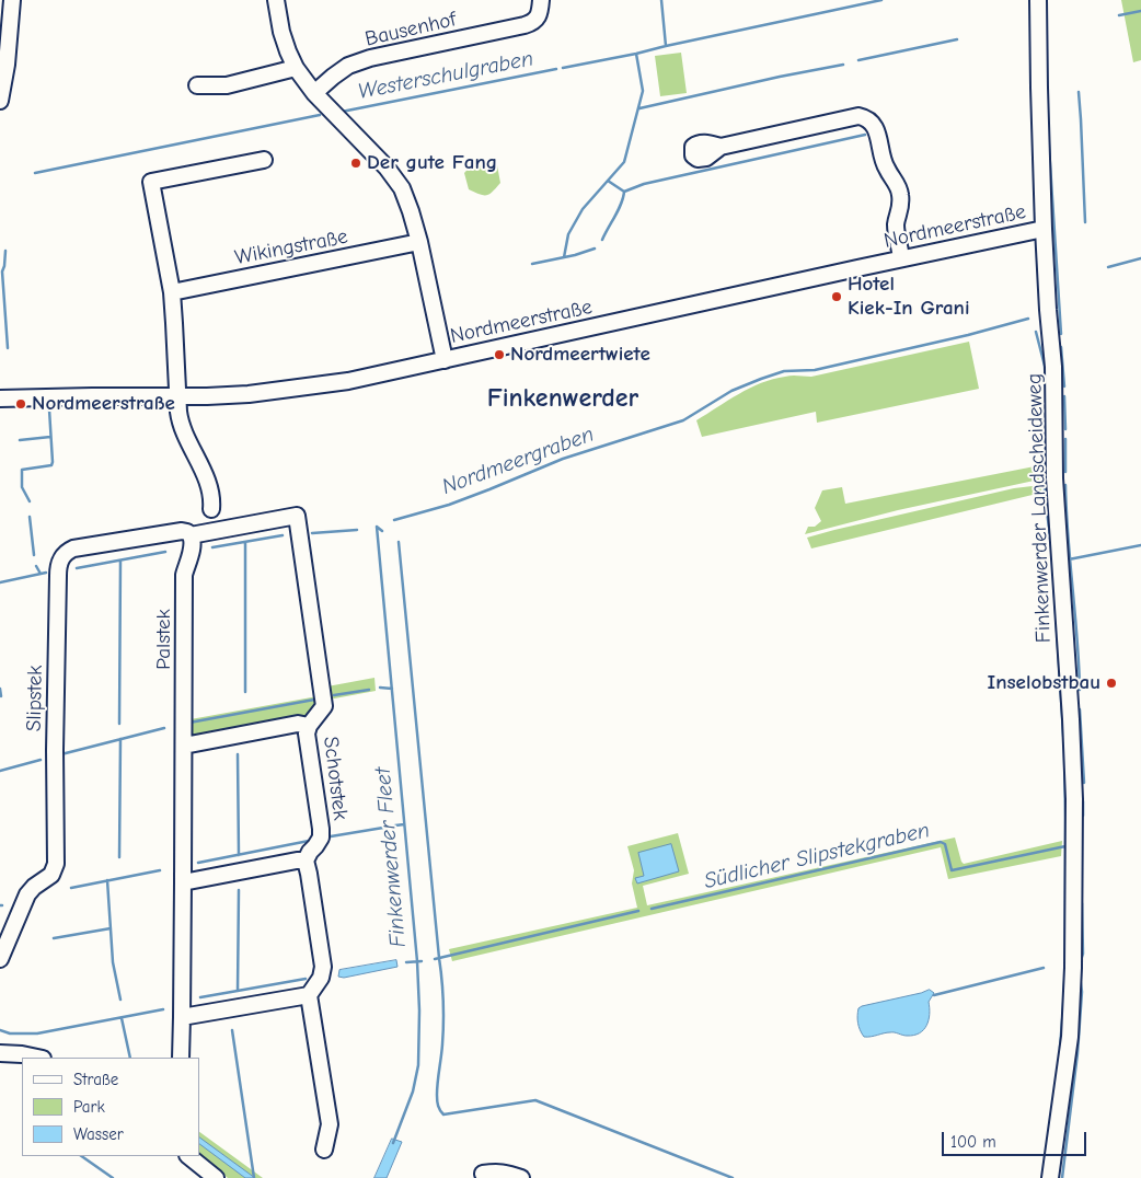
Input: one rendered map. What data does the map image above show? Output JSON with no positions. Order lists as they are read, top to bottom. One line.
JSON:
{"streets":{"street":["Bausenhof","Nordmeerstraße","Wikingstraße","Finkenwerder Landscheideweg","Palstek","Slipstek","Schotstek"]},"crossings":[["Nordmeerstraße","Finkenwerder Landscheideweg"],["Palstek","Slipstek"],["Palstek","Schotstek"],["Slipstek","Schotstek"]],"districts":["Finkenwerder"],"water":["Westerschulgraben","Nordmeergraben","Südlicher Slipstekgraben","Finkenwerder Fleet"],"places":["Der gute Fang","Hotel Kiek-In Grani","Nordmeertwiete","Nordmeerstraße","Inselobstbau"],"legend":["Straße","Park","Wasser"],"scale_bar":"100 m"}
